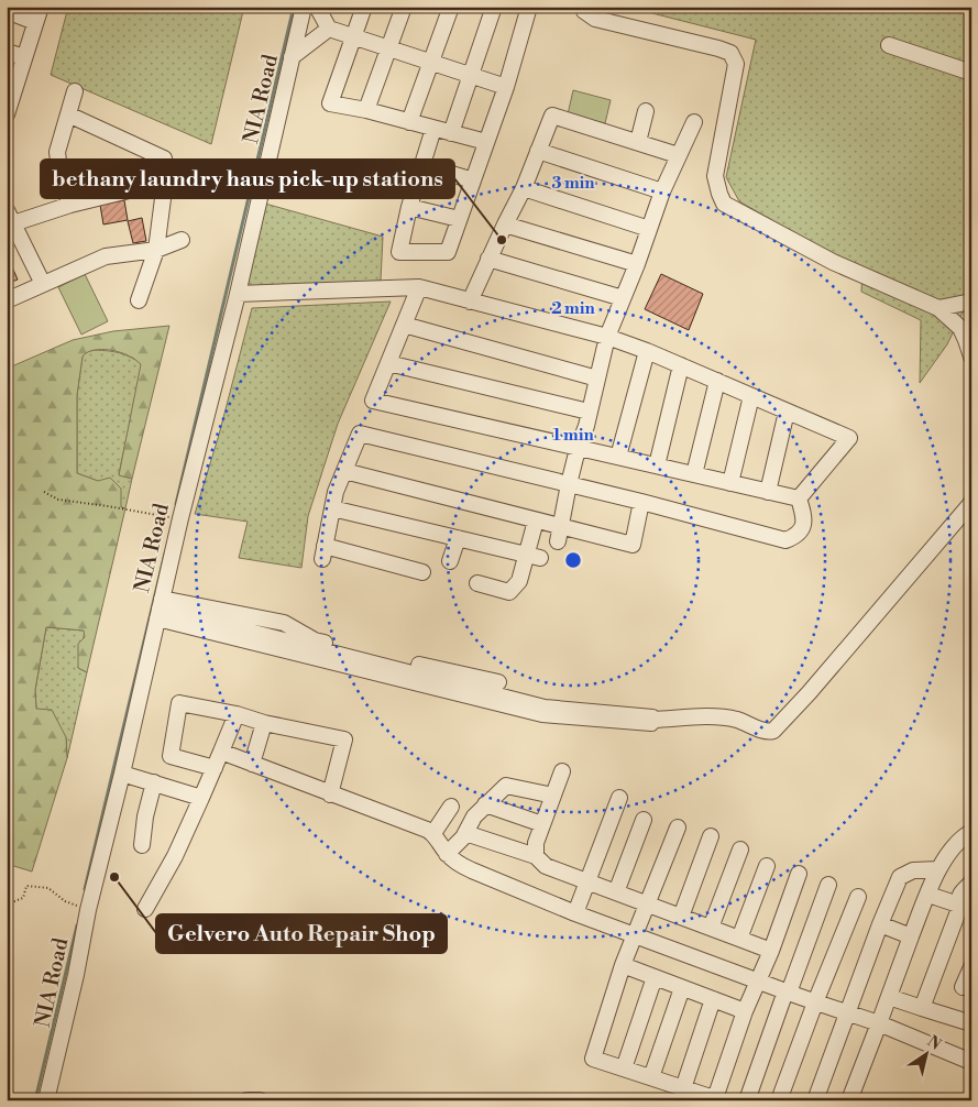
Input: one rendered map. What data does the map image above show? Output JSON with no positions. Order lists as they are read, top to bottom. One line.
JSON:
{"streets":{"street":["NIA Road"]},"places":["bethany laundry haus pick-up stations","Gelvero Auto Repair Shop"],"north":"top right","rings":["3 min","2 min","1 min"]}
